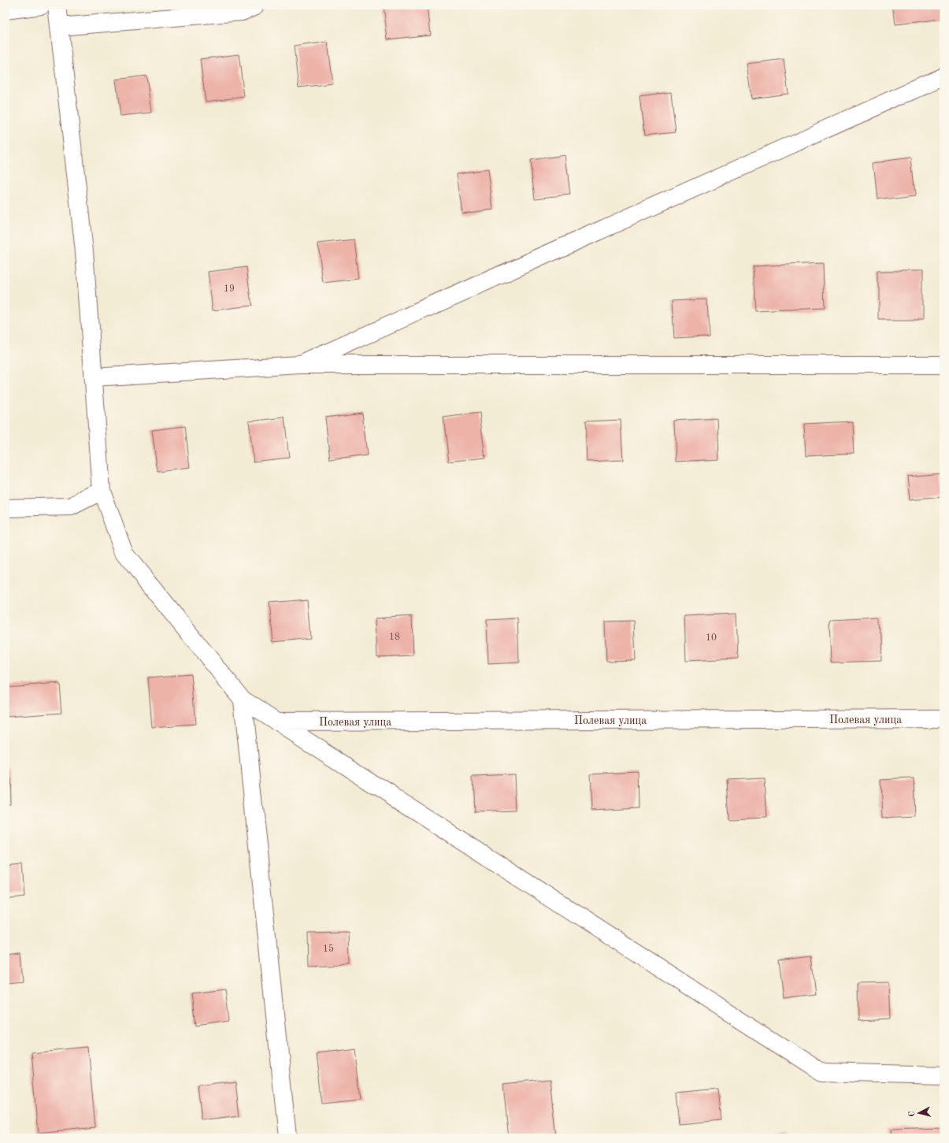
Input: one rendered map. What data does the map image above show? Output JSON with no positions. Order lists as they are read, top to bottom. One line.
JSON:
{"streets":{"street":["Полевая улица"]},"house_numbers":["19","18","10","15"],"north":"left"}
